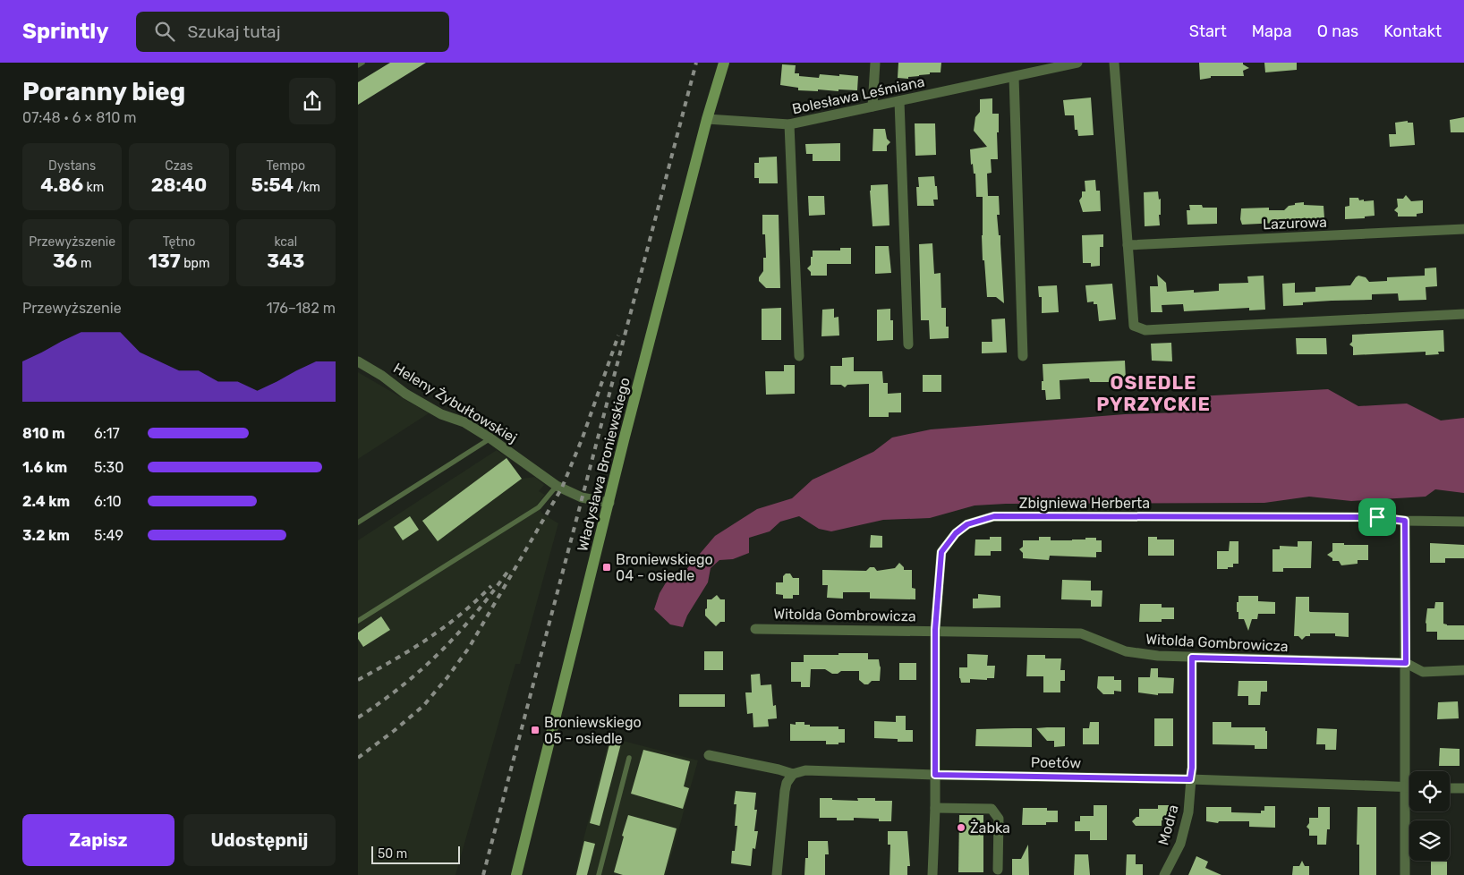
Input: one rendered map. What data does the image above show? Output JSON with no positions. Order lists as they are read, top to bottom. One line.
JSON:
{"streets":{"main road":["Władysława Broniewskiego"],"street":["Bolesława Leśmiana","Lazurowa","Heleny Żybułtowskiej","Zbigniewa Herberta","Witolda Gombrowicza","Poetów","Modra"]},"crossings":[["Bolesława Leśmiana","Władysława Broniewskiego"],["Heleny Żybułtowskiej","Władysława Broniewskiego"],["Zbigniewa Herberta","Witolda Gombrowicza"],["Zbigniewa Herberta","Poetów"],["Poetów","Modra"]],"districts":["OSIEDLE PYRZYCKIE"],"places":{"transit":["Broniewskiego 04 - osiedle","Broniewskiego 05 - osiedle"],"other":["Żabka"]},"scale_bar":"50 m","page":{"header":"Sprintly","search":"Szukaj tutaj","nav":["Start","Mapa","O nas","Kontakt"],"heading":["Poranny bieg","07:48 · 6 × 810 m"],"stats":[["Dystans","4.86 km"],["Czas","28:40"],["Tempo","5:54 /km"],["Przewyższenie","36 m"],["Tętno","137 bpm"],["kcal","343"]],"chart":["Przewyższenie","176–182 m"],"list":[{"name":"810 m","note":"6:17"},{"name":"1.6 km","note":"5:30"},{"name":"2.4 km","note":"6:10"},{"name":"3.2 km","note":"5:49"}],"buttons":["Zapisz","Udostępnij"],"scale":"50 m"}}
